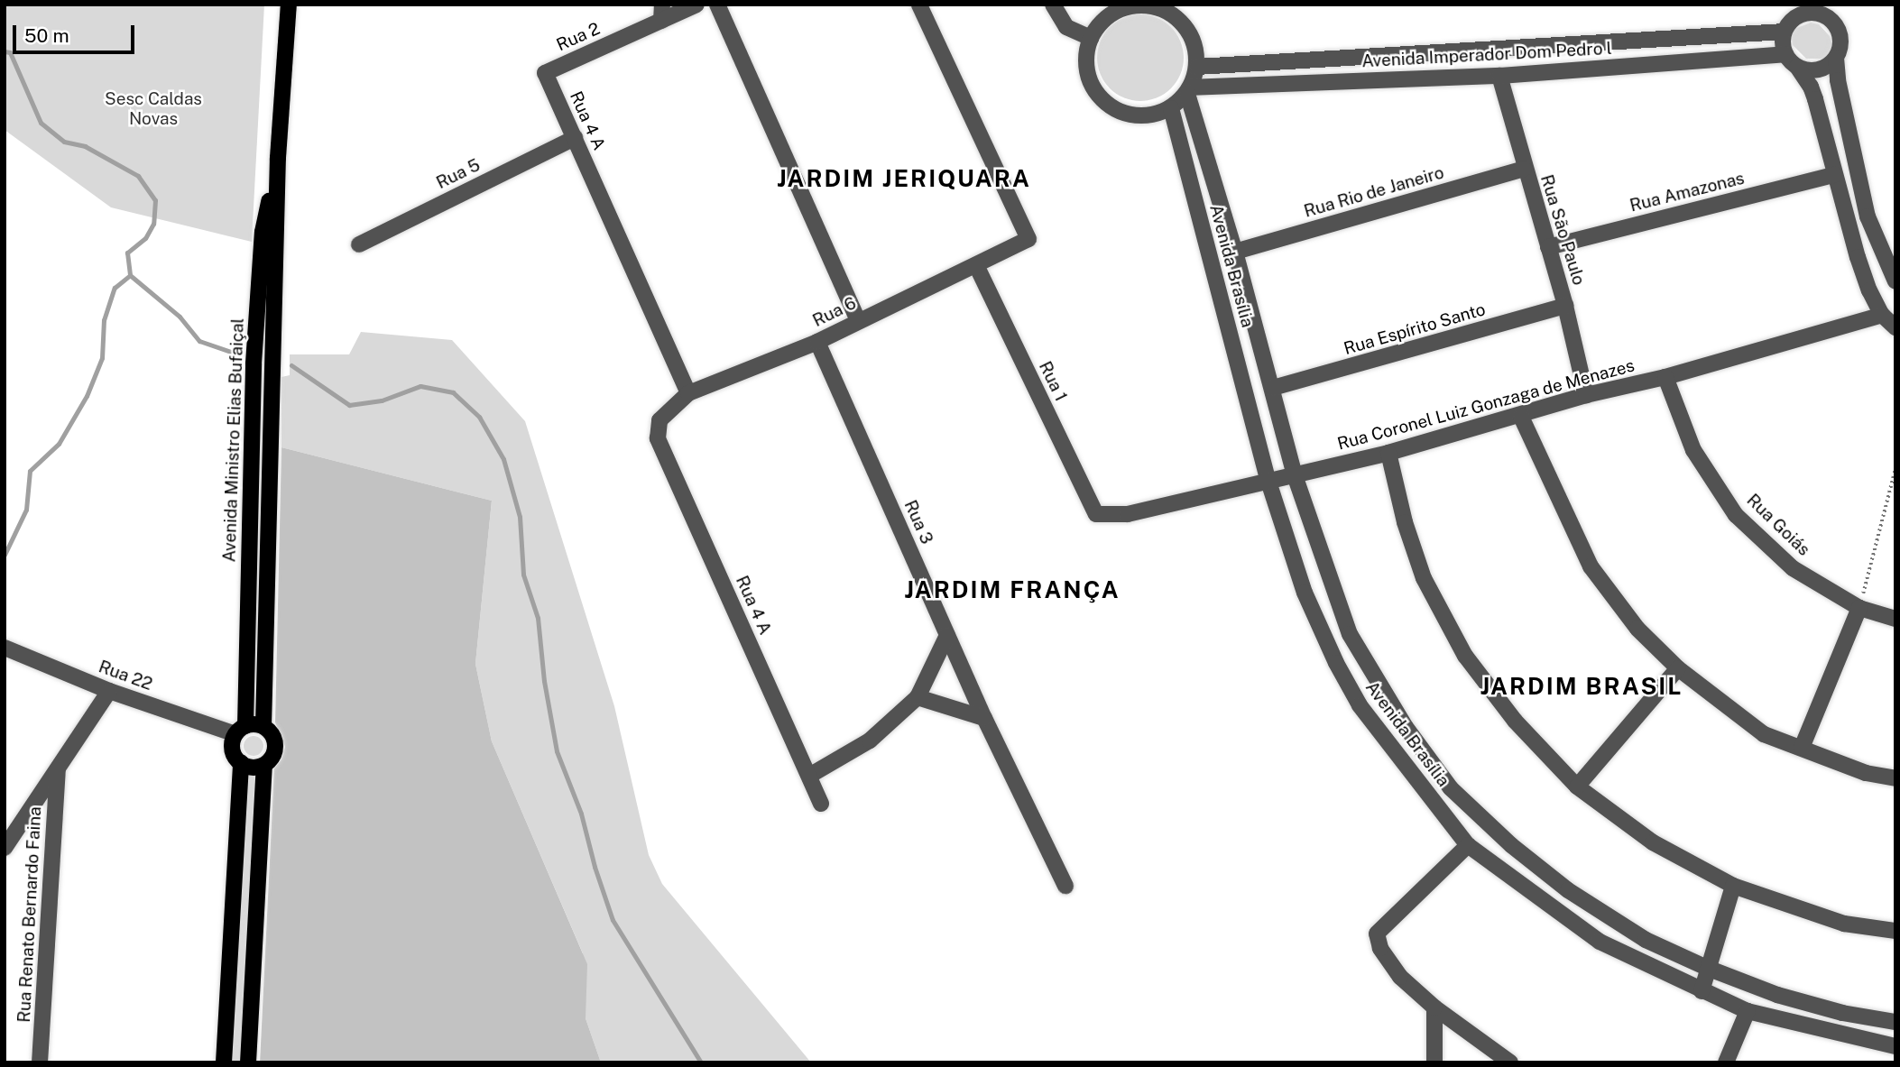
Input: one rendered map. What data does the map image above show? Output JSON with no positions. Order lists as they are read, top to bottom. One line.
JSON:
{"streets":{"main road":["Avenida Ministro Elias Bufaiçal"],"street":["Rua 2","Avenida Imperador Dom Pedro l","Rua 4 A","Rua 5","Rua Rio de Janeiro","Rua Amazonas","Rua São Paulo","Avenida Brasília","Rua 6","Rua Espírito Santo","Rua 1","Rua Coronel Luiz Gonzaga de Menazes","Rua 3","Rua Goiás","Rua 22","Rua Renato Bernardo Faina"]},"crossings":[["Rua 2","Rua 4 A"],["Avenida Imperador Dom Pedro l","Rua São Paulo"],["Avenida Imperador Dom Pedro l","Avenida Brasília"],["Rua 4 A","Rua 5"],["Rua 4 A","Rua 6"],["Rua Rio de Janeiro","Rua São Paulo"],["Rua Rio de Janeiro","Avenida Brasília"],["Rua Amazonas","Rua São Paulo"],["Rua São Paulo","Rua Espírito Santo"],["Rua São Paulo","Rua Coronel Luiz Gonzaga de Menazes"],["Avenida Brasília","Rua Espírito Santo"],["Avenida Brasília","Rua Coronel Luiz Gonzaga de Menazes"],["Rua 6","Rua 1"],["Rua 6","Rua 3"],["Rua 1","Rua Coronel Luiz Gonzaga de Menazes"],["Rua Coronel Luiz Gonzaga de Menazes","Rua Goiás"],["Avenida Ministro Elias Bufaiçal","Rua 22"]],"districts":["JARDIM JERIQUARA","JARDIM FRANÇA","JARDIM BRASIL"],"parks":["Sesc Caldas Novas"],"scale_bar":"50 m"}
